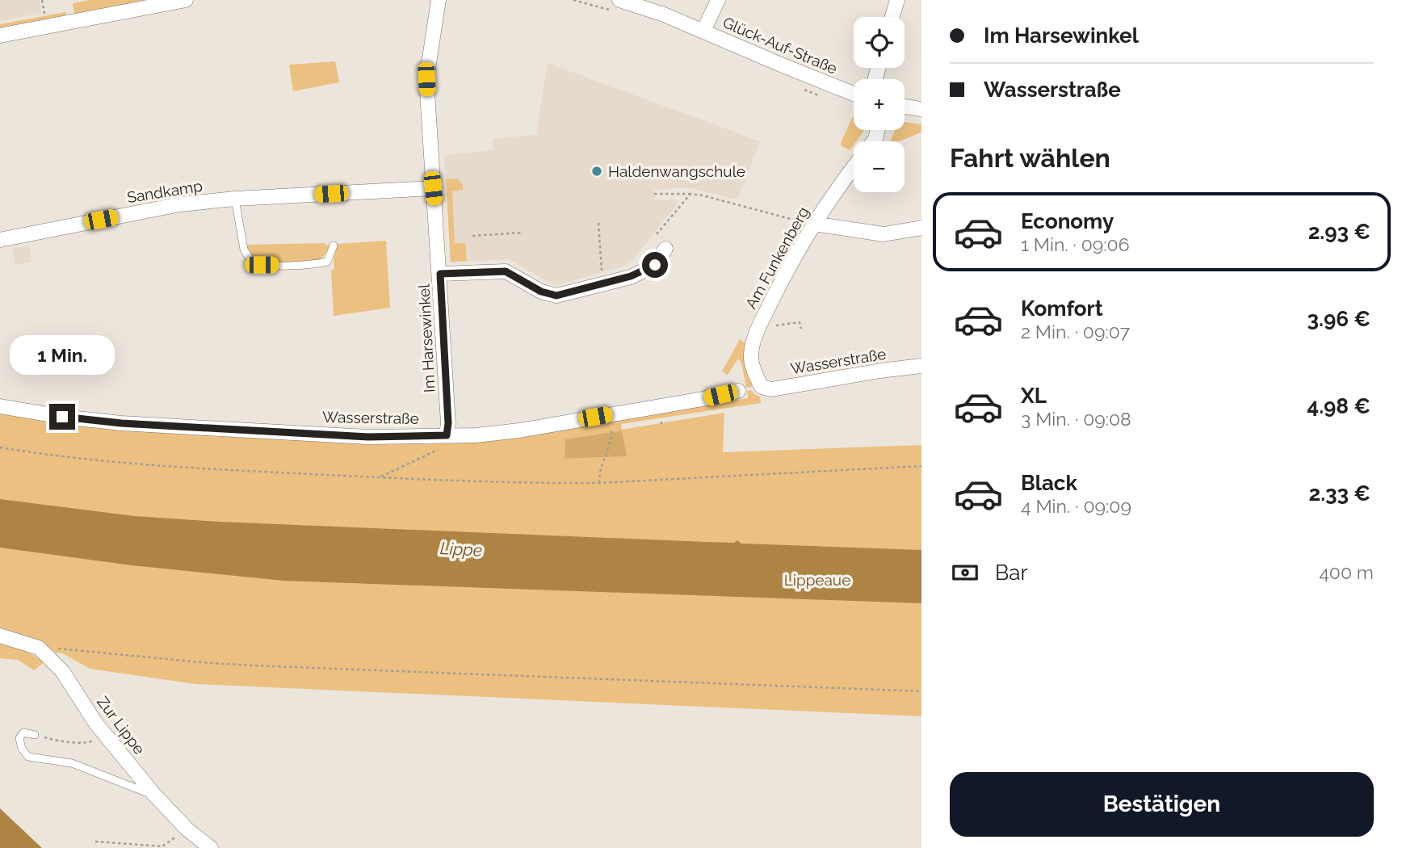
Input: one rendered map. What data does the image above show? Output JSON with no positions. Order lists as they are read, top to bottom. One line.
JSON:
{"streets":{"street":["Glück-Auf-Straße","Sandkamp","Am Funkenberg","Im Harsewinkel","Wasserstraße","Zur Lippe"]},"crossings":[["Sandkamp","Im Harsewinkel"],["Am Funkenberg","Wasserstraße"],["Im Harsewinkel","Wasserstraße"]],"water":["Lippe"],"parks":["Lippeaue"],"places":["Haldenwangschule"],"page":{"banner":["Im Harsewinkel","Wasserstraße"],"map_buttons":["+","−"],"heading":"Fahrt wählen","list":[{"name":"Economy","note":"1 Min. · 09:06","value":"2.93 €"},{"name":"Komfort","note":"2 Min. · 09:07","value":"3.96 €"},{"name":"XL","note":"3 Min. · 09:08","value":"4.98 €"},{"name":"Black","note":"4 Min. · 09:09","value":"2.33 €"}],"bubble":"1 Min.","pay":["Bar","400 m"],"buttons":"Bestätigen"}}
